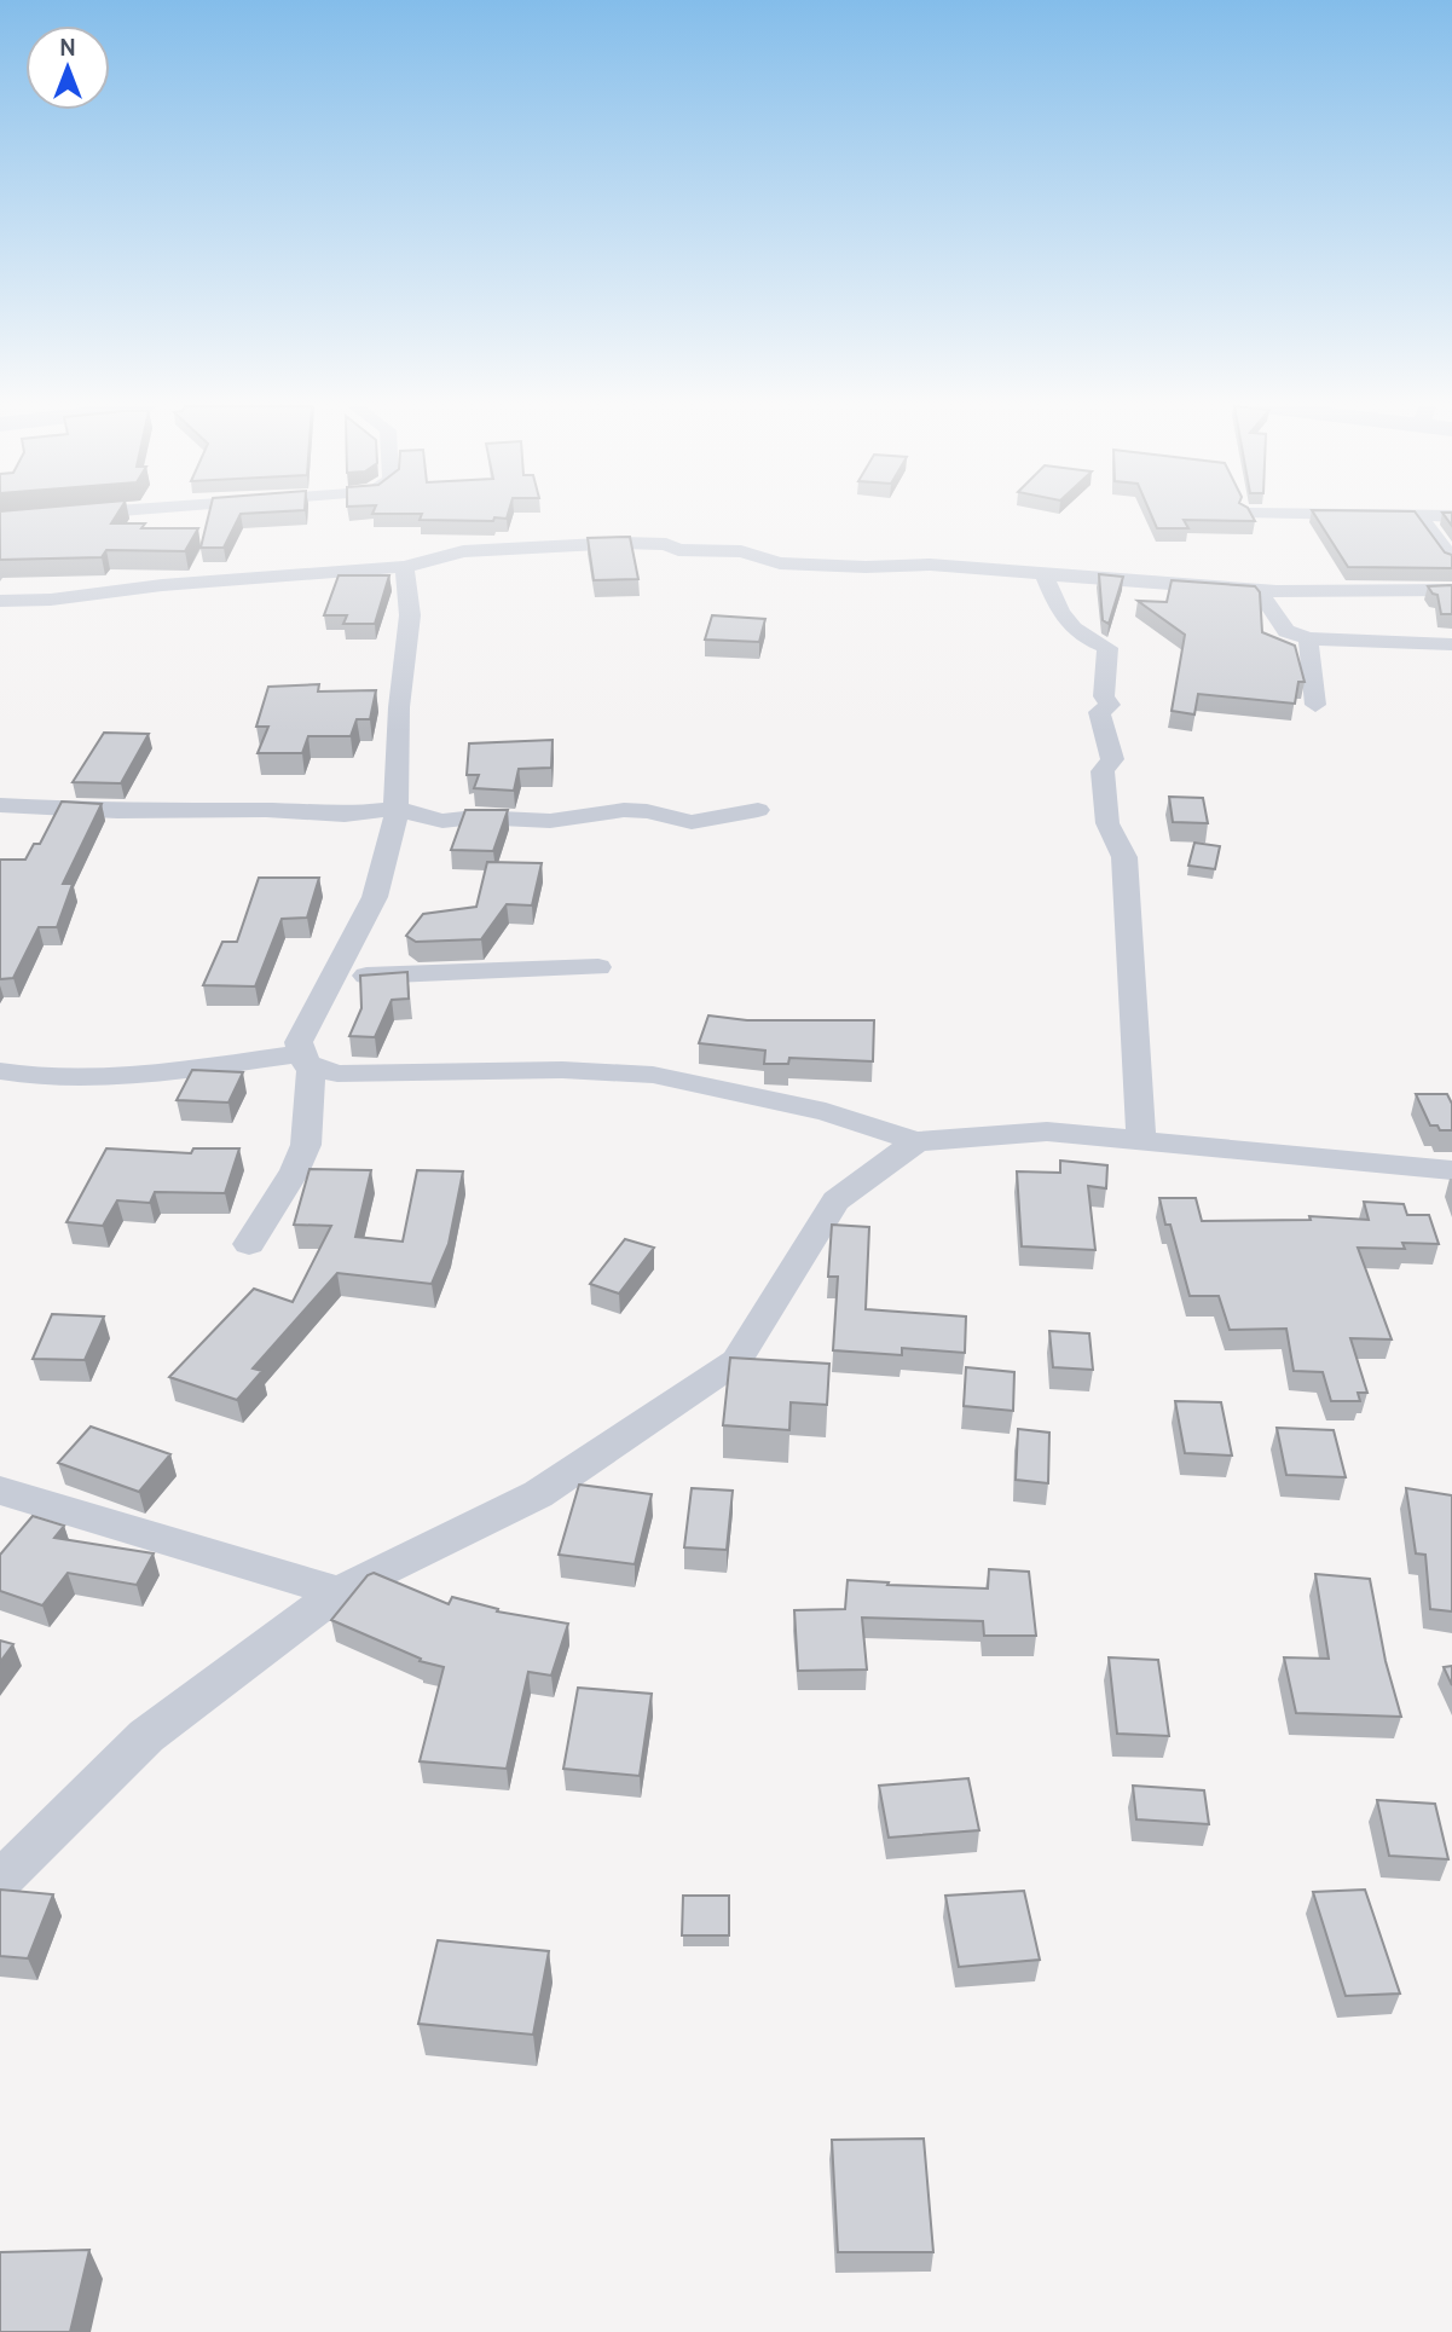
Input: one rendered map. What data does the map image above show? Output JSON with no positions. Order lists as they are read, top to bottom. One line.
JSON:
{"north":"top"}
